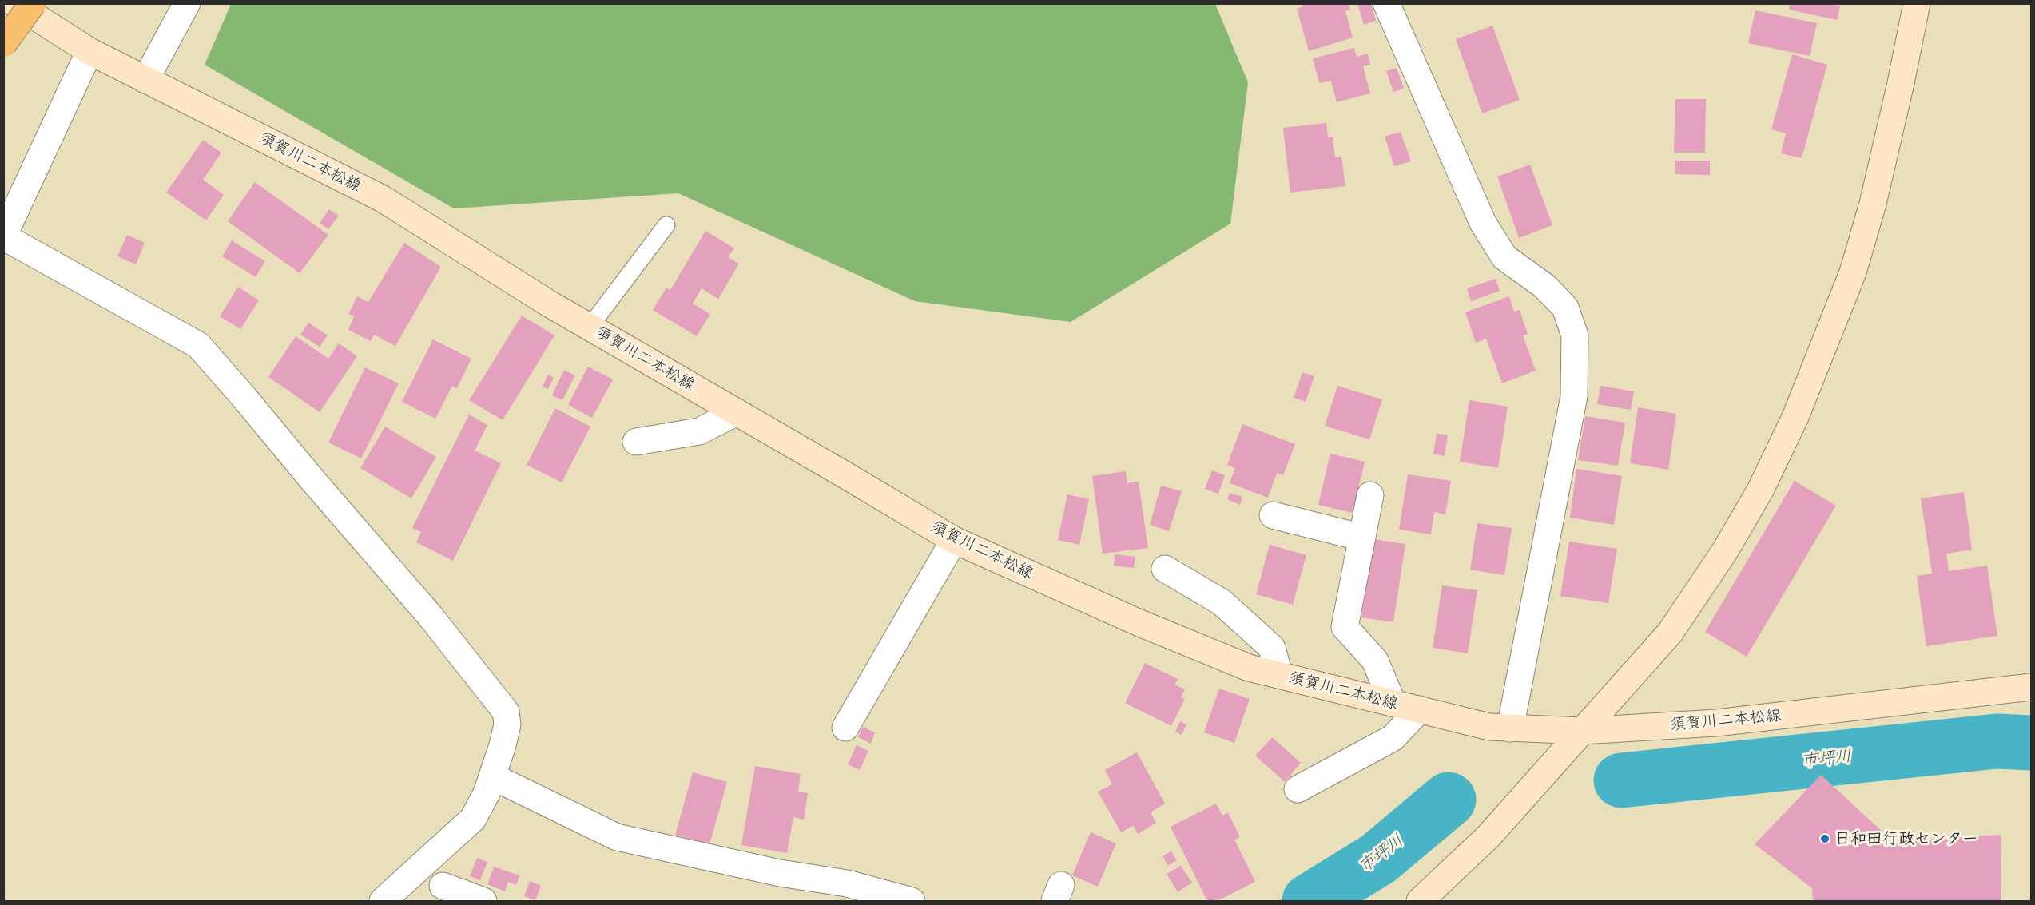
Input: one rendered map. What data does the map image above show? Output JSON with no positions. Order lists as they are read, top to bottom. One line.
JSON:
{"streets":{"main road":["須賀川二本松線"]},"water":["市坪川"],"places":["日和田行政センター"]}
